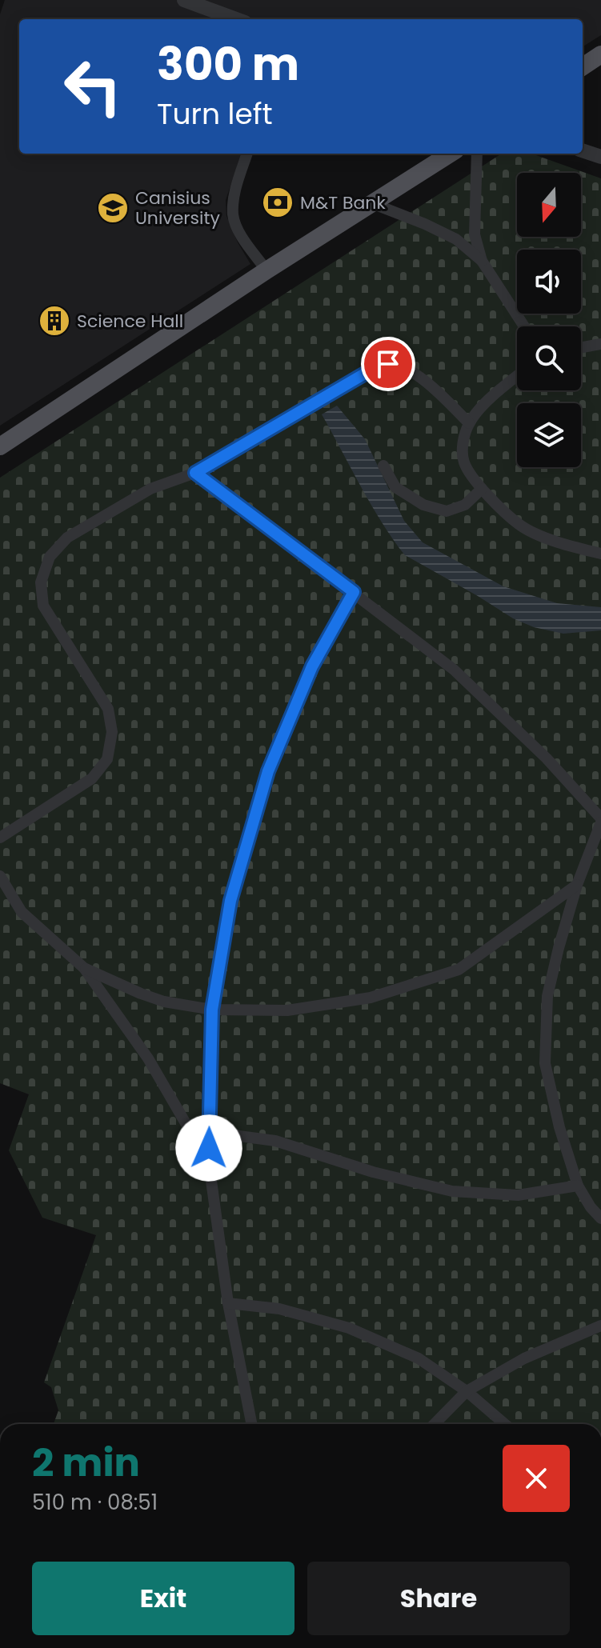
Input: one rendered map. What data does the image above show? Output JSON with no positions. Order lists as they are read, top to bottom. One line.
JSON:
{"places":{"bank":["M&T Bank"],"school or university":["Canisius University"],"building":["Science Hall"]},"north":"bottom","page":{"turn":["300 m","Turn left"],"heading":["2 min","510 m · 08:51"],"buttons":["Exit","Share"]}}
